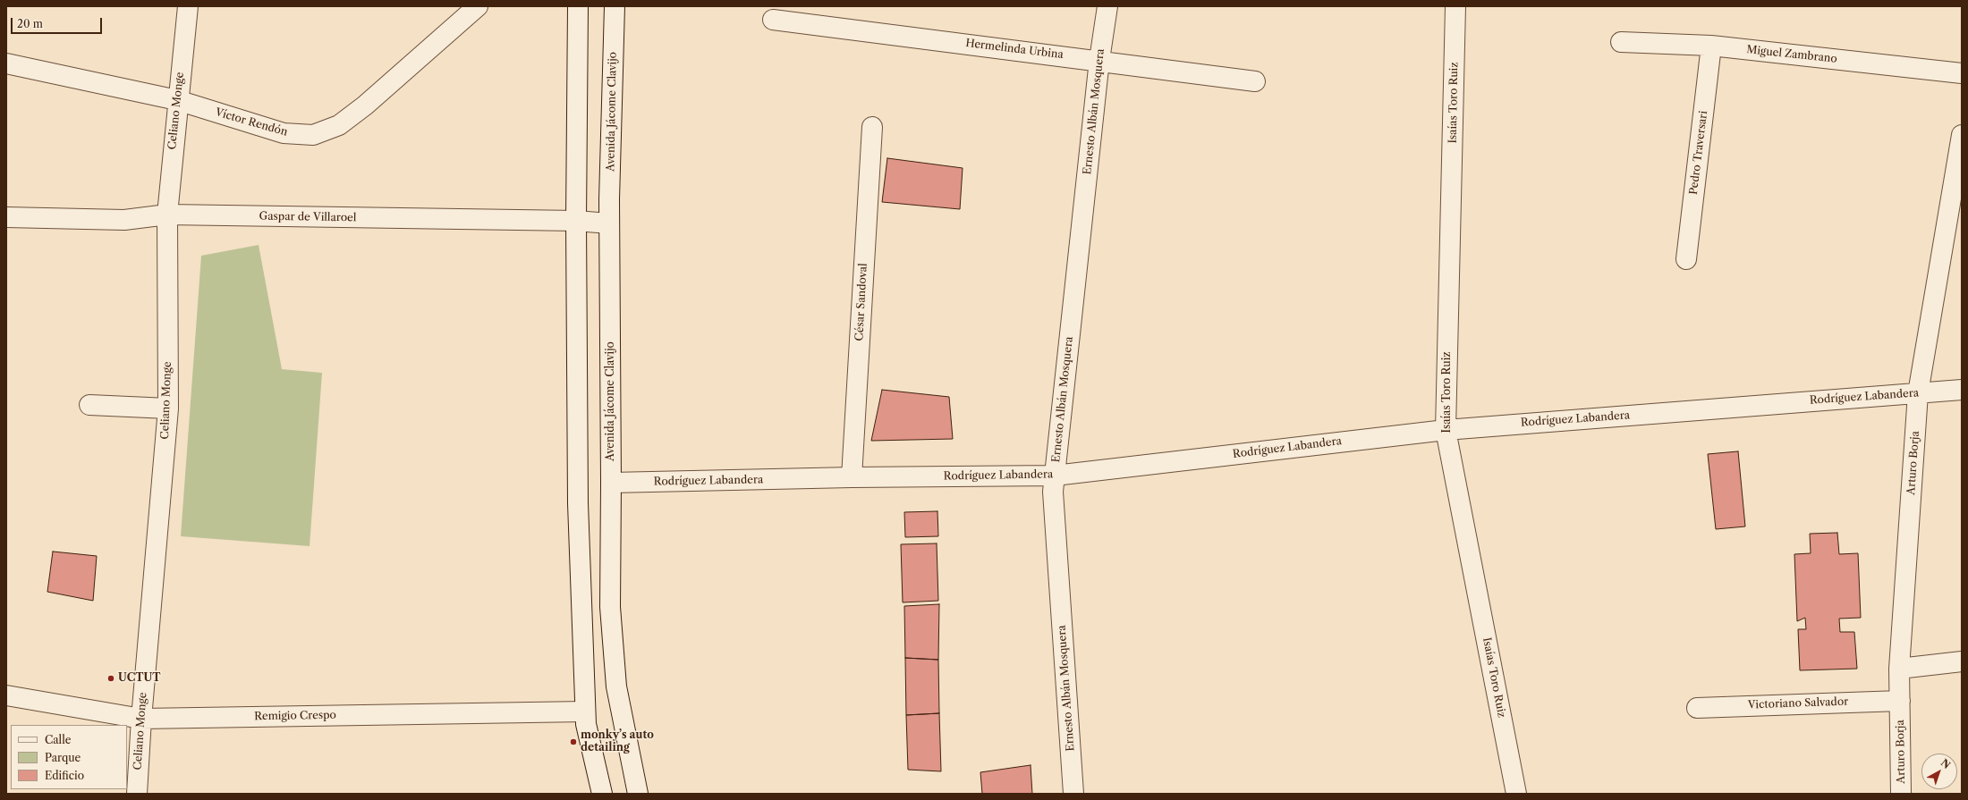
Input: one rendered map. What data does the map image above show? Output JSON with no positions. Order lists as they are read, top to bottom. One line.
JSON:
{"streets":{"street":["Hermelinda Urbina","Miguel Zambrano","Isaías Toro Ruiz","Celiano Monge","Avenida Jácome Clavijo","Ernesto Albán Mosquera","Víctor Rendón","Pedro Traversari","Gaspar de Villaroel","César Sandoval","Rodríguez Labandera","Arturo Borja","Victoriano Salvador","Remigio Crespo"]},"crossings":[["Hermelinda Urbina","Ernesto Albán Mosquera"],["Miguel Zambrano","Pedro Traversari"],["Isaías Toro Ruiz","Rodríguez Labandera"],["Celiano Monge","Víctor Rendón"],["Celiano Monge","Gaspar de Villaroel"],["Celiano Monge","Remigio Crespo"],["Avenida Jácome Clavijo","Gaspar de Villaroel"],["Avenida Jácome Clavijo","Rodríguez Labandera"],["Ernesto Albán Mosquera","Rodríguez Labandera"],["César Sandoval","Rodríguez Labandera"],["Rodríguez Labandera","Arturo Borja"],["Arturo Borja","Victoriano Salvador"]],"places":["UCTUT","monky’s auto detailing"],"legend":["Calle","Parque","Edificio"],"scale_bar":"20 m","north":"top right"}
